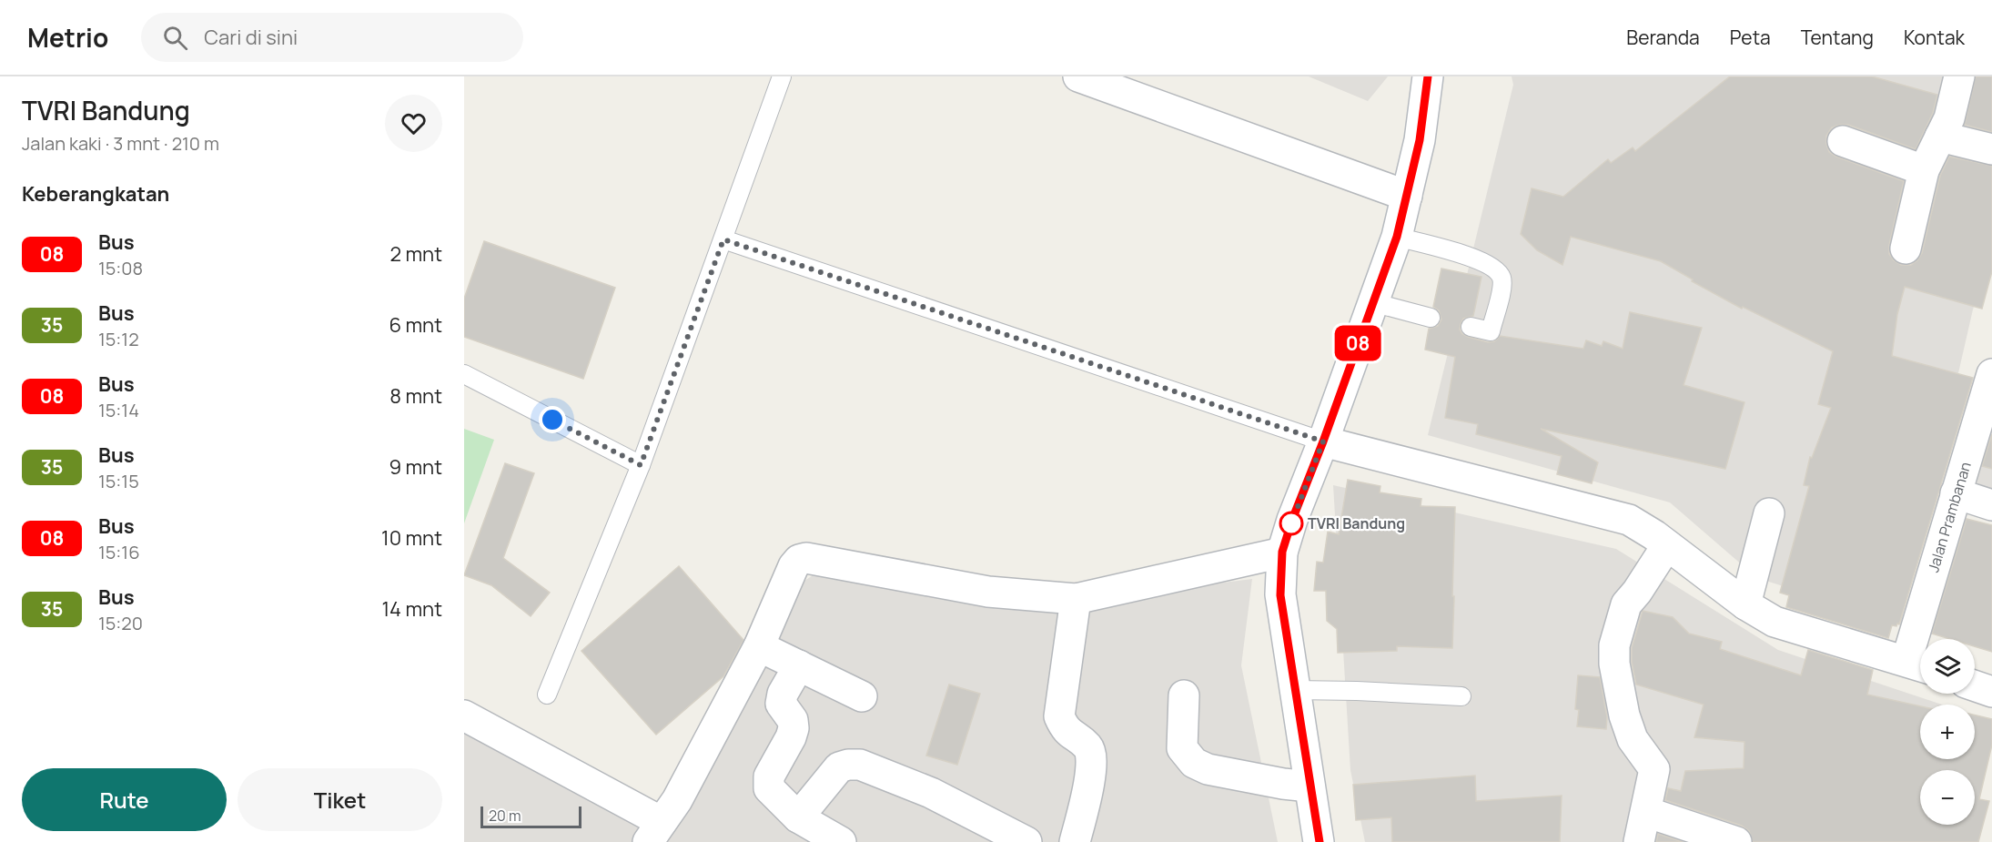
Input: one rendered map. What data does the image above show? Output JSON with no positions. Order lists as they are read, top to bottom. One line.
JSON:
{"streets":{"street":["Jalan Prambanan"]},"places":["TVRI Bandung"],"lines":["bus line 08"],"scale_bar":"20 m","page":{"header":"Metrio","search":"Cari di sini","nav":["Beranda","Peta","Tentang","Kontak"],"heading":[["TVRI Bandung","Jalan kaki · 3 mnt · 210 m"],"Keberangkatan"],"on_map":"08","list":[{"mark":"08","name":"Bus","note":"15:08","value":"2 mnt"},{"mark":"35","name":"Bus","note":"15:12","value":"6 mnt"},{"mark":"08","name":"Bus","note":"15:14","value":"8 mnt"},{"mark":"35","name":"Bus","note":"15:15","value":"9 mnt"},{"mark":"08","name":"Bus","note":"15:16","value":"10 mnt"},{"mark":"35","name":"Bus","note":"15:20","value":"14 mnt"}],"map_buttons":["+","−"],"buttons":["Rute","Tiket"],"scale":"20 m"}}
